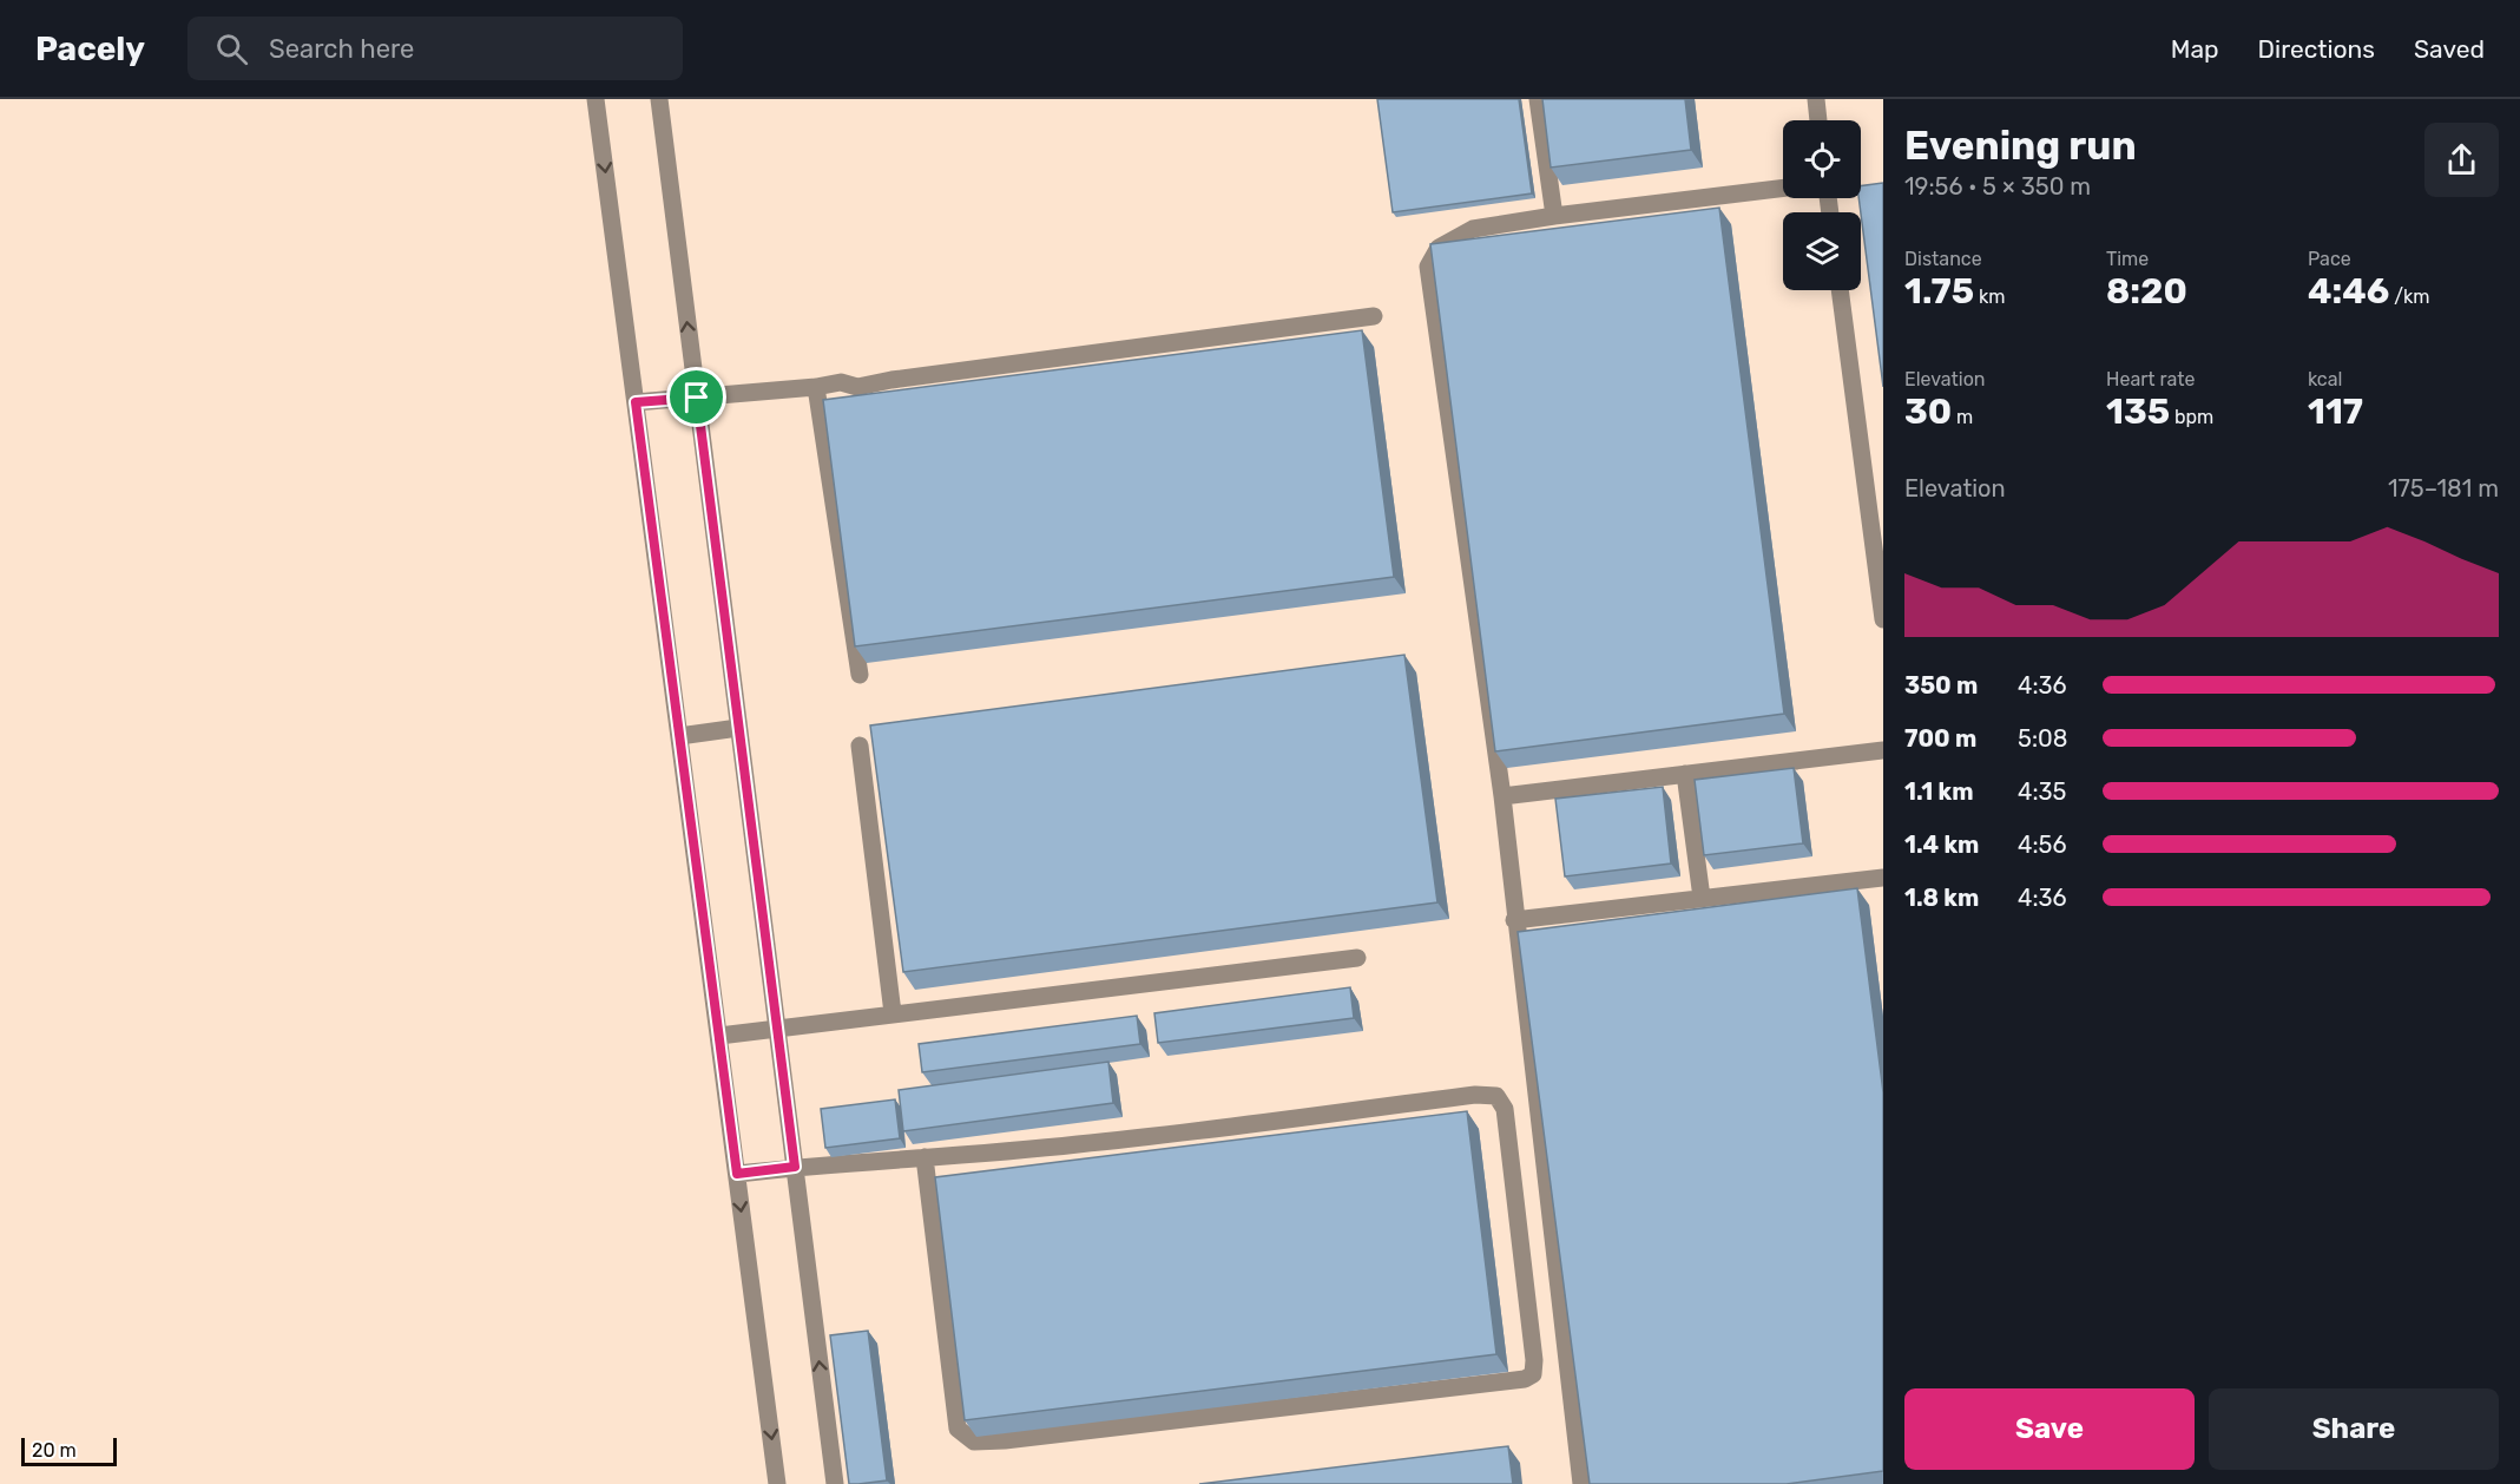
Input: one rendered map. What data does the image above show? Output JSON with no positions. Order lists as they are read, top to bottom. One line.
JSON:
{"scale_bar":"20 m","page":{"header":"Pacely","search":"Search here","nav":["Map","Directions","Saved"],"heading":["Evening run","19:56 · 5 × 350 m"],"stats":[["Distance","1.75 km"],["Time","8:20"],["Pace","4:46 /km"],["Elevation","30 m"],["Heart rate","135 bpm"],["kcal","117"]],"chart":["Elevation","175–181 m"],"list":[{"name":"350 m","note":"4:36"},{"name":"700 m","note":"5:08"},{"name":"1.1 km","note":"4:35"},{"name":"1.4 km","note":"4:56"},{"name":"1.8 km","note":"4:36"}],"buttons":["Save","Share"],"scale":"20 m"}}
